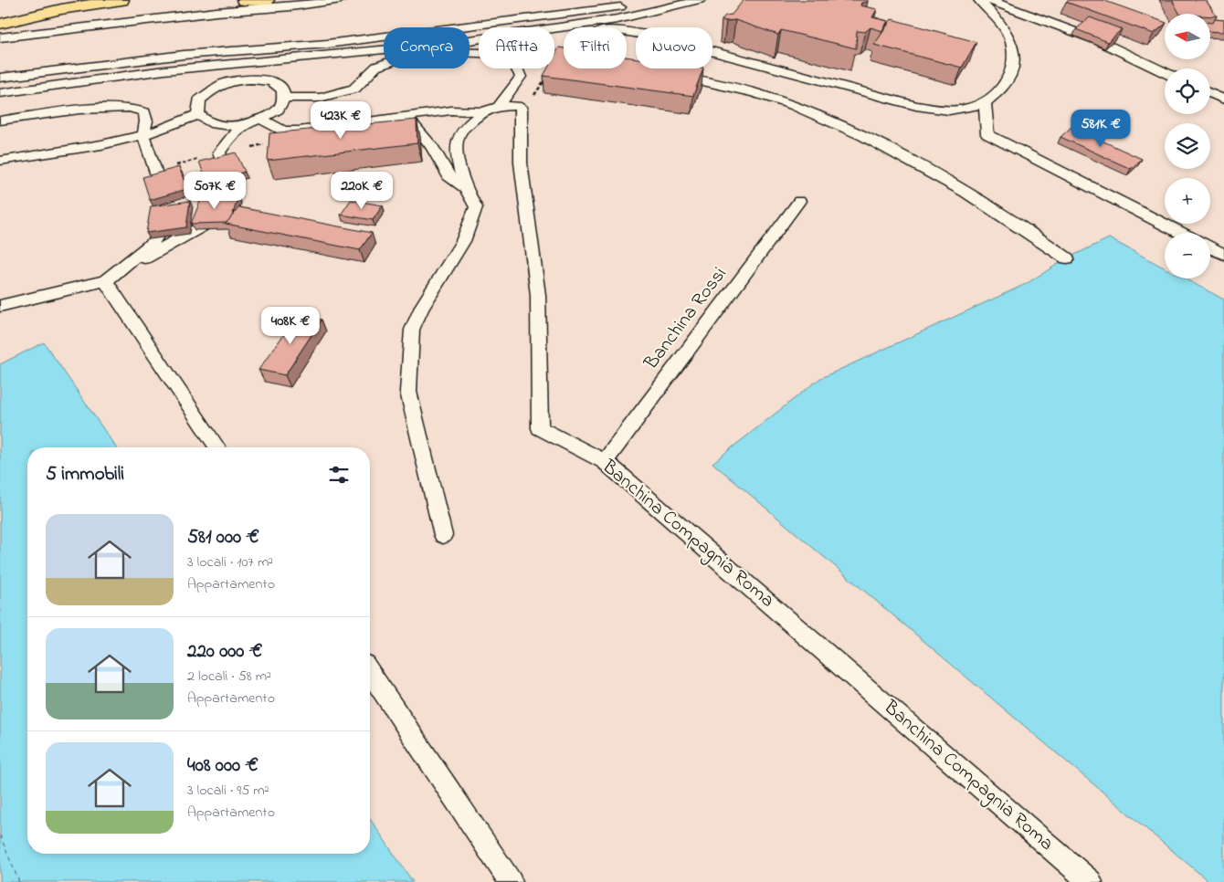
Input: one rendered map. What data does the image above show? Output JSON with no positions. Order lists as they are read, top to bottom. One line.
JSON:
{"streets":{"lane":["Banchina Rossi","Banchina Compagnia Roma"]},"crossings":[["Banchina Rossi","Banchina Compagnia Roma"]],"north":"left","page":{"map_buttons":["+","−"],"chip":["Compra","Affitta","Filtri","Nuovo"],"price":["423K €","581K €","507K €","220K €","408K €"],"heading":"5 immobili","list":[{"name":"581 000 €","note":"3 locali · 107 m² · Appartamento"},{"name":"220 000 €","note":"2 locali · 58 m² · Appartamento"},{"name":"408 000 €","note":"3 locali · 95 m² · Appartamento"}]}}
